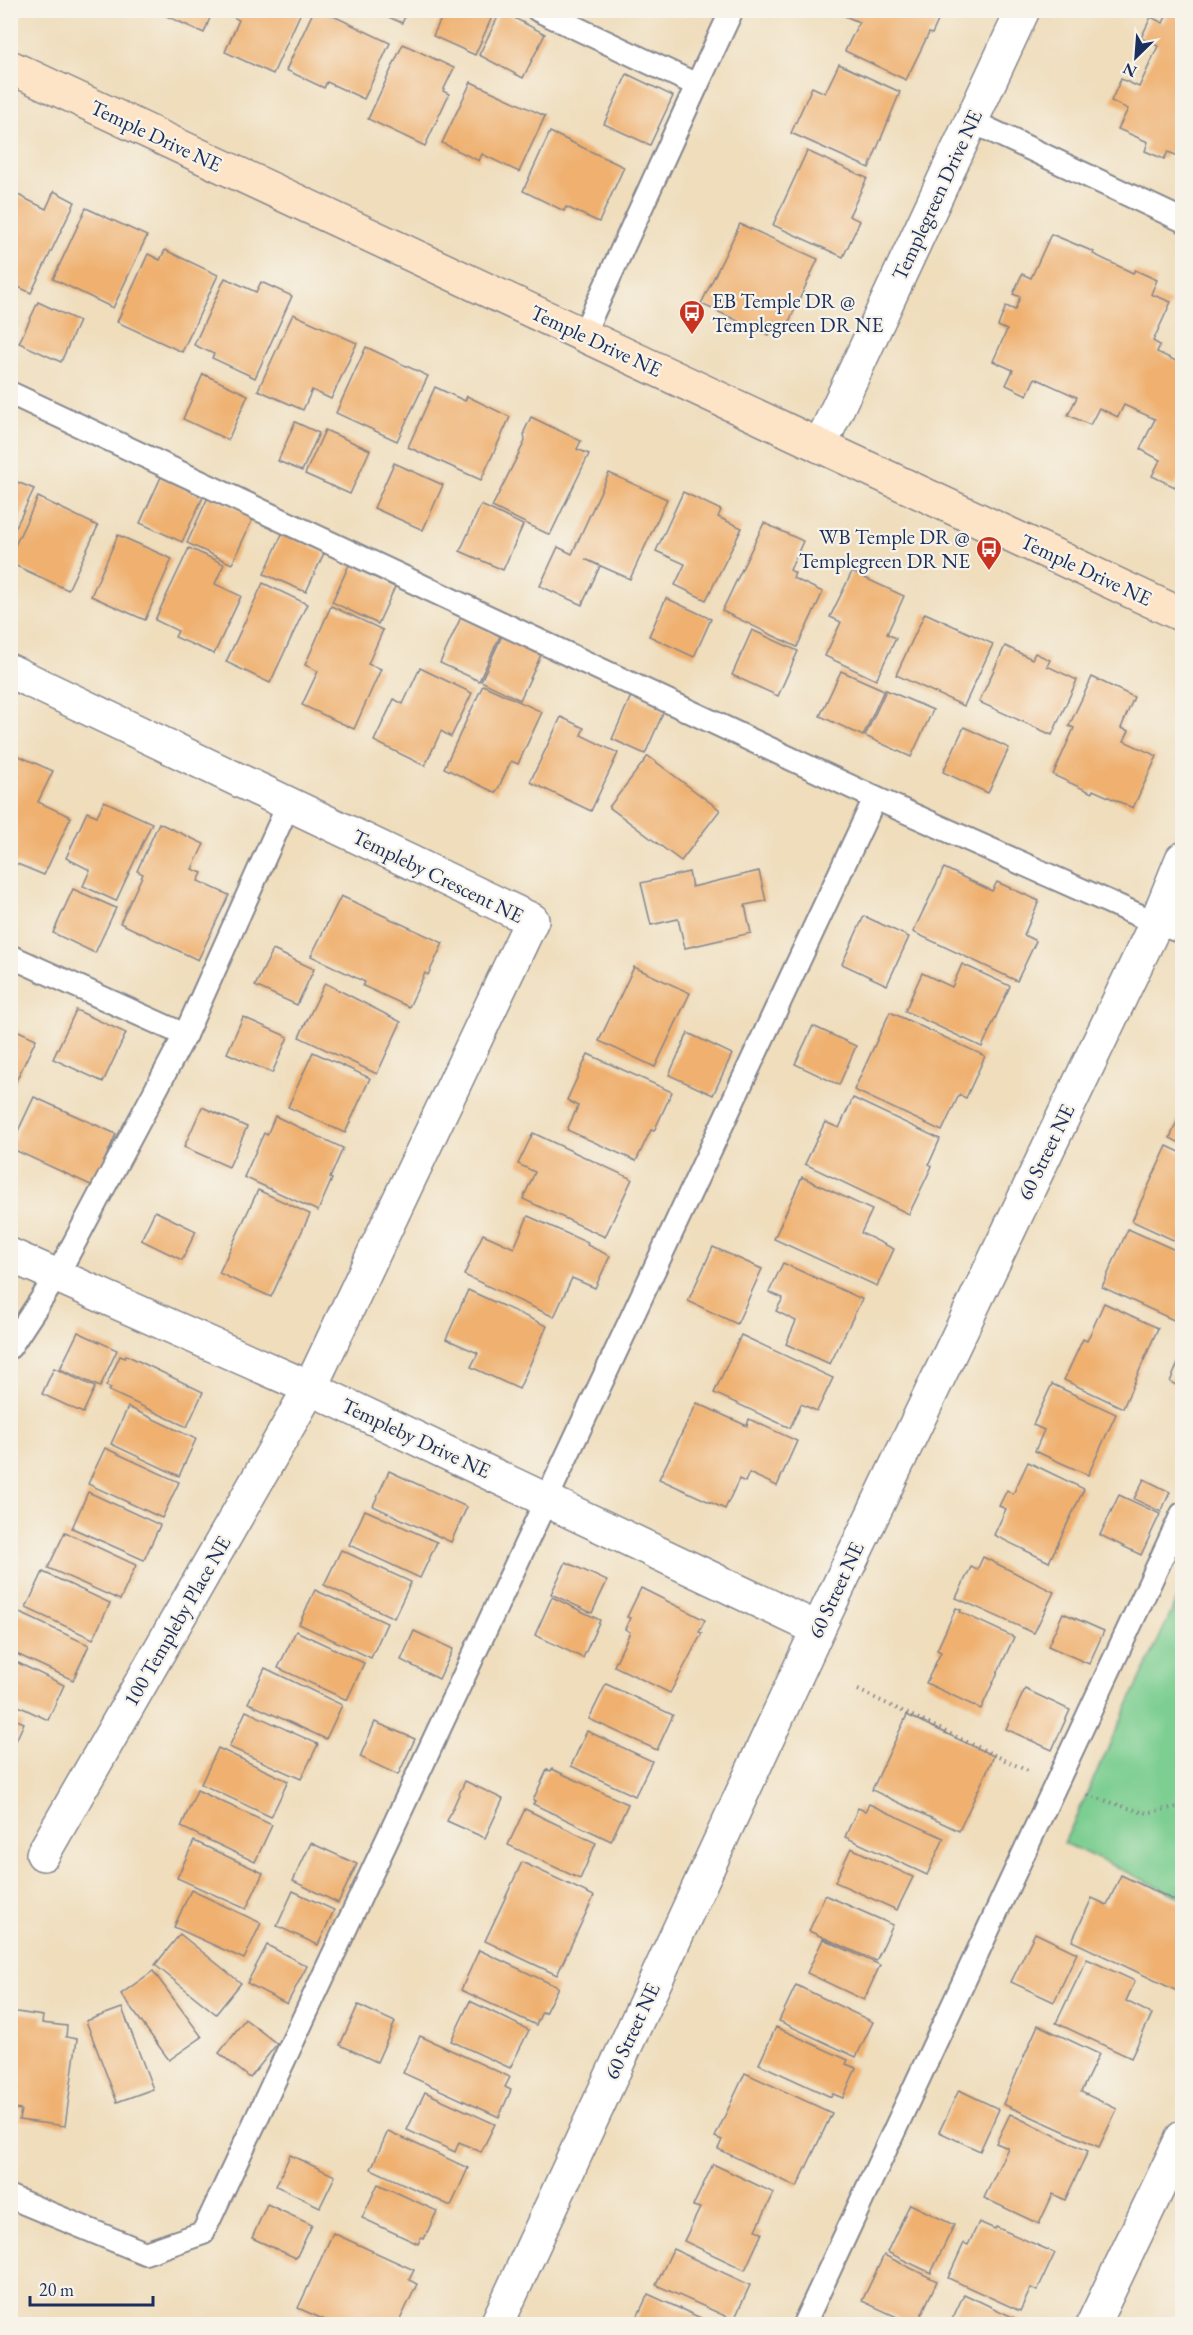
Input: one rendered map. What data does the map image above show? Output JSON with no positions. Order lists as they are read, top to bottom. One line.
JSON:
{"streets":{"street":["Temple Drive NE","Templegreen Drive NE","Templeby Crescent NE","60 Street NE","Templeby Drive NE","100 Templeby Place NE"]},"crossings":[["Temple Drive NE","Templegreen Drive NE"],["Templeby Crescent NE","Templeby Drive NE"],["Templeby Crescent NE","100 Templeby Place NE"],["60 Street NE","Templeby Drive NE"],["Templeby Drive NE","100 Templeby Place NE"]],"places":{"bus stop":["EB Temple DR @ Templegreen DR NE","WB Temple DR @ Templegreen DR NE"]},"scale_bar":"20 m","north":"bottom left"}
